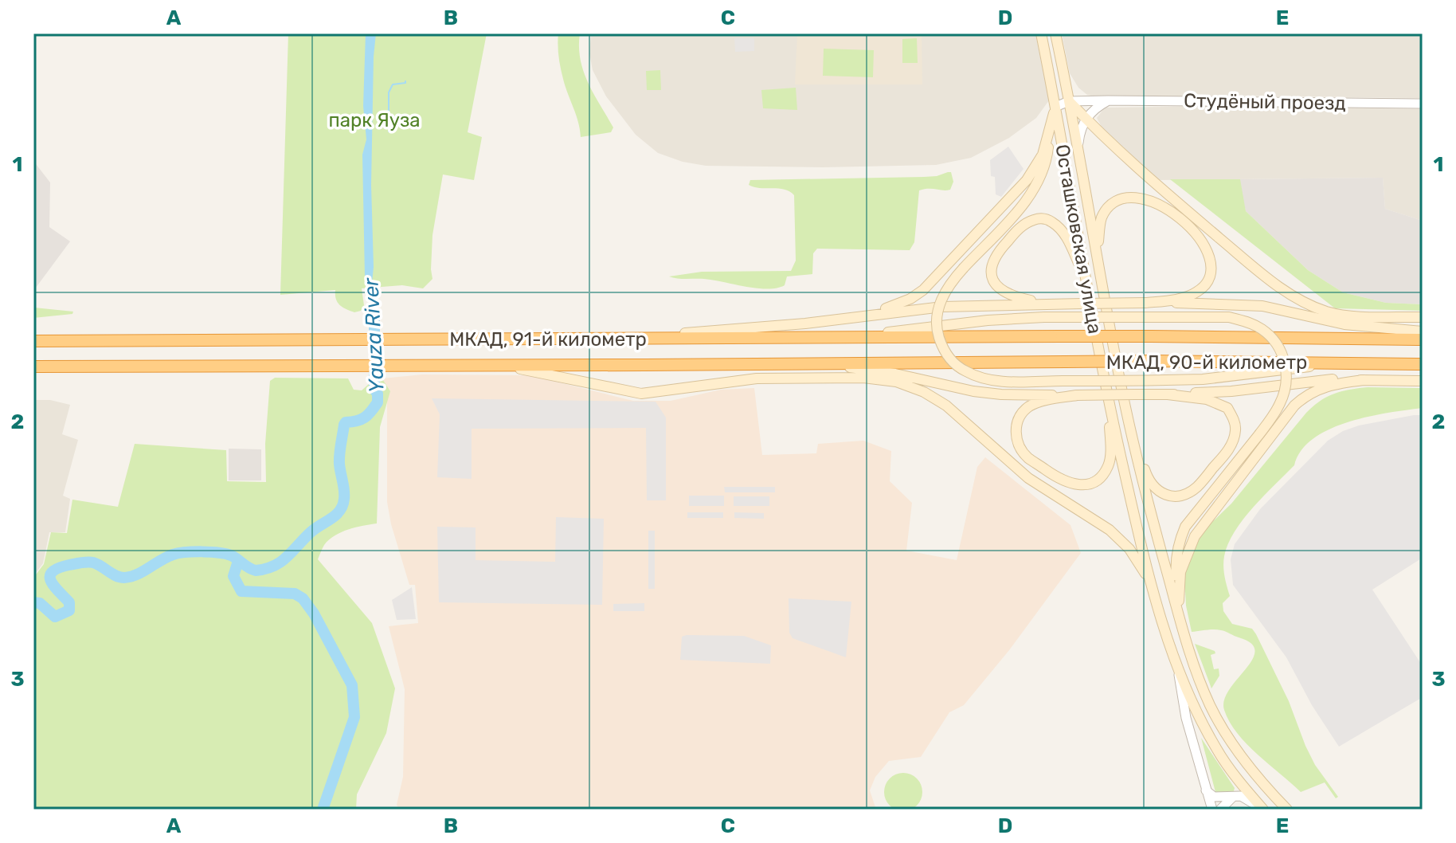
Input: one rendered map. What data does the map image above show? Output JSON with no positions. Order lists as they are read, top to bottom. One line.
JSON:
{"streets":{"highway":["МКАД, 91-й километр","МКАД, 90-й километр"],"main road":["Осташковская улица"],"street":["Студёный проезд"]},"crossings":[["Студёный проезд","Осташковская улица"],["МКАД, 91-й километр","МКАД, 90-й километр"]],"water":["Yauza River"],"parks":["парк Яуза"],"grid":{"columns":["A","B","C","D","E"],"rows":["1","2","3"]}}
